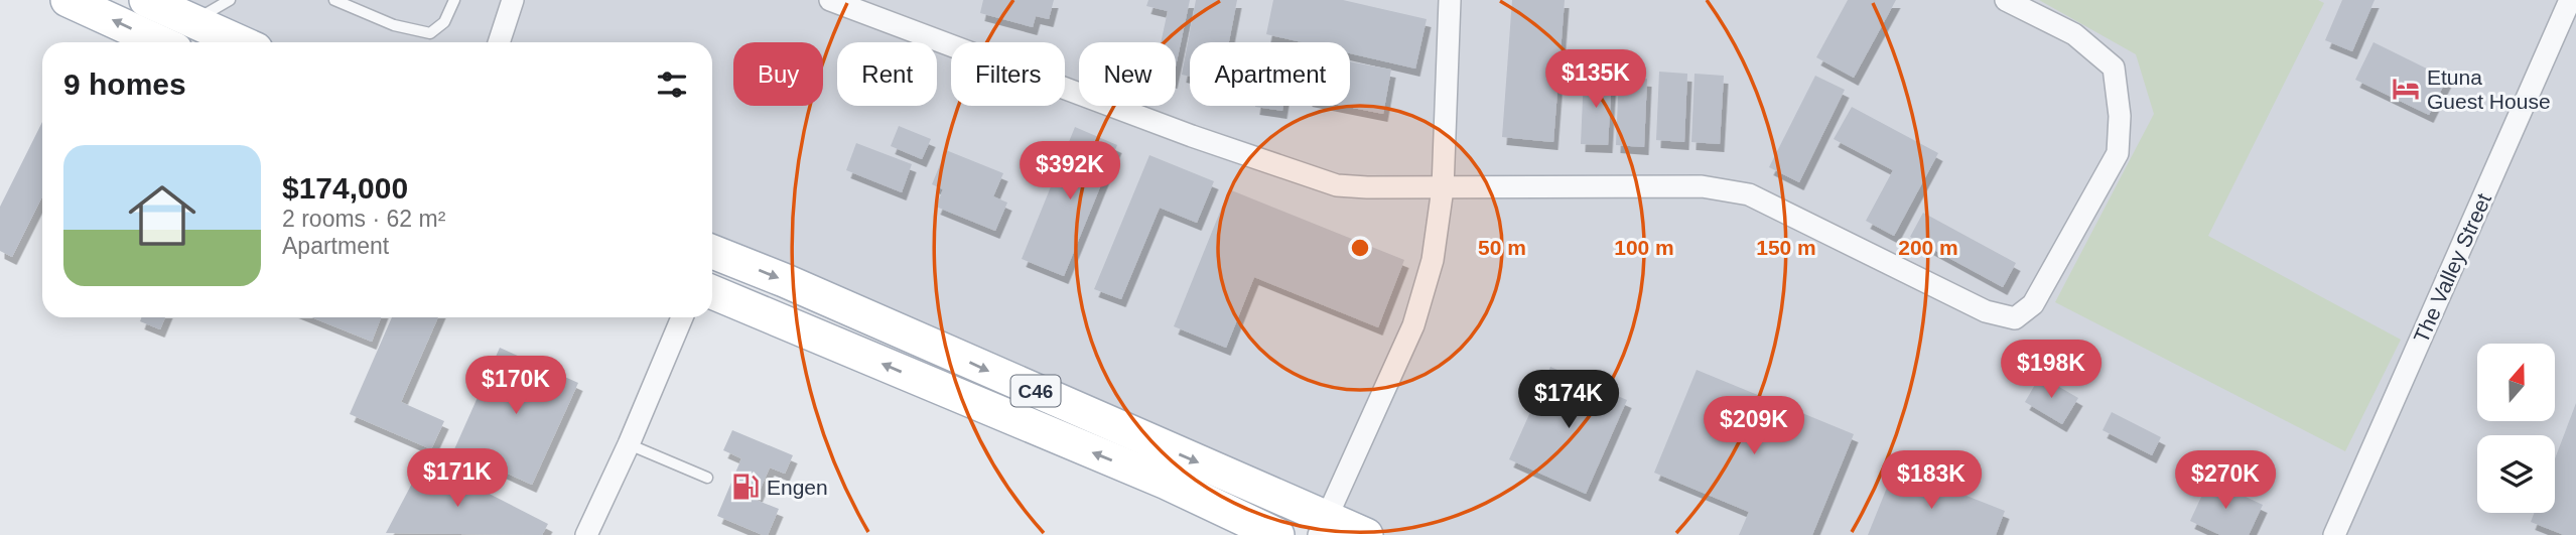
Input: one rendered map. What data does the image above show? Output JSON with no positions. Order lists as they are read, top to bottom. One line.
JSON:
{"streets":{"main road":["C46"],"street":["The Valley Street"]},"places":{"hotel":["Etuna Guest House"],"fuel station":["Engen"]},"north":"top","page":{"chip":["Buy","Rent","Filters","New","Apartment"],"heading":"9 homes","price":["$135K","$392K","$198K","$170K","$174K","$209K","$171K","$183K","$270K"],"list":[{"name":"$174,000","note":"2 rooms · 62 m² · Apartment"}]},"rings":["50 m","100 m","150 m","200 m"]}
